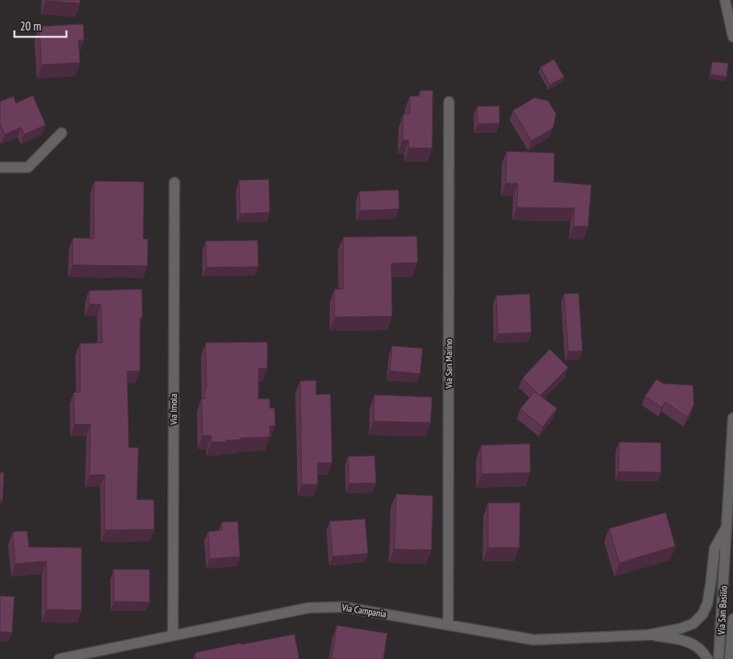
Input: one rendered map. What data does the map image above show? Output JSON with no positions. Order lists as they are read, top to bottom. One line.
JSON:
{"streets":{"street":["Via San Marino","Via Imola","Via San Basilio","Via Campania"]},"crossings":[["Via San Marino","Via Campania"],["Via Imola","Via Campania"]],"scale_bar":"20 m"}
